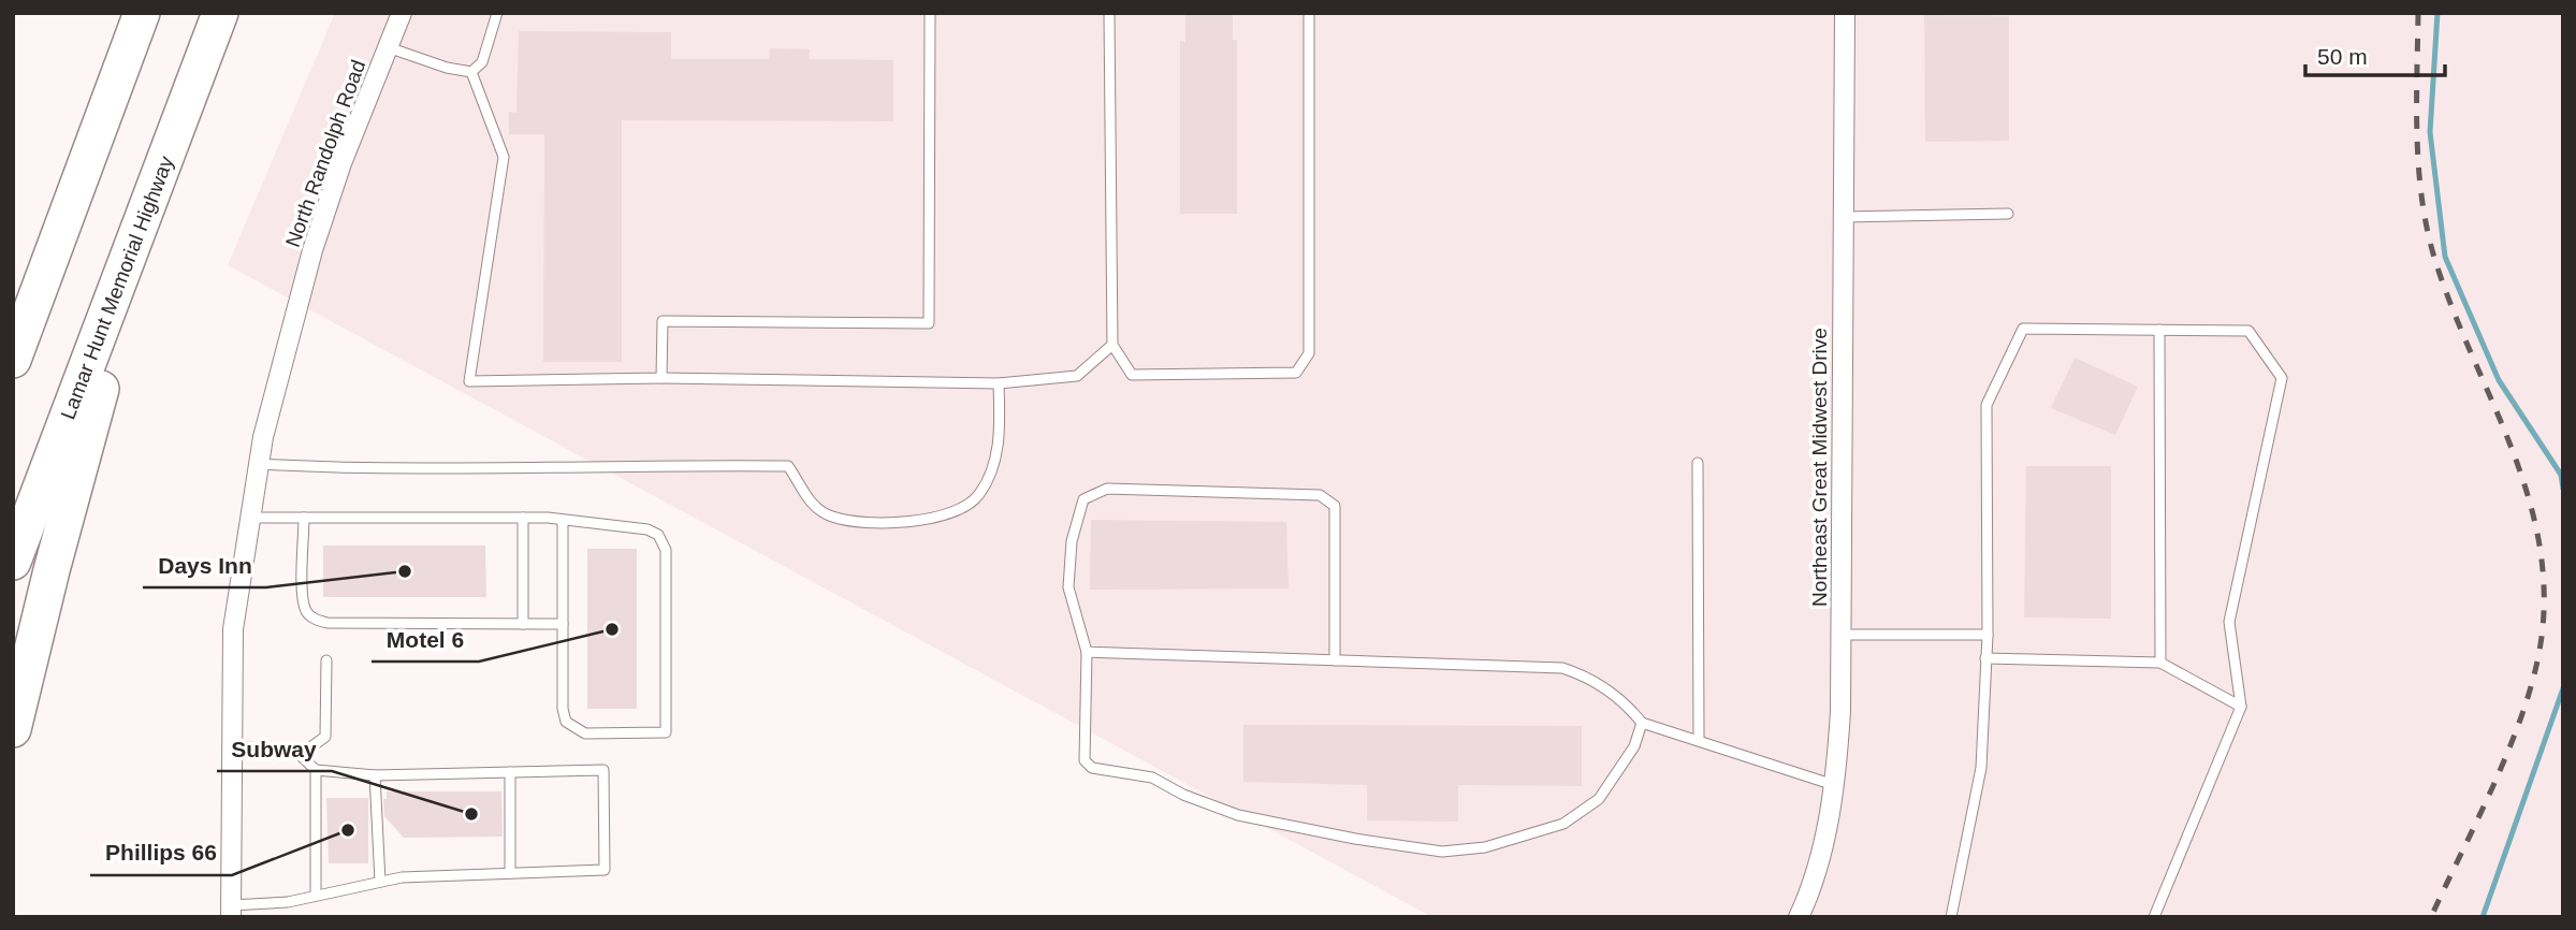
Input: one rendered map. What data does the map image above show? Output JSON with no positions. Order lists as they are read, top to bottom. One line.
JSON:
{"streets":{"highway":["Lamar Hunt Memorial Highway"],"street":["North Randolph Road","Northeast Great Midwest Drive"]},"places":["Days Inn","Motel 6","Subway","Phillips 66"],"scale_bar":"50 m"}
